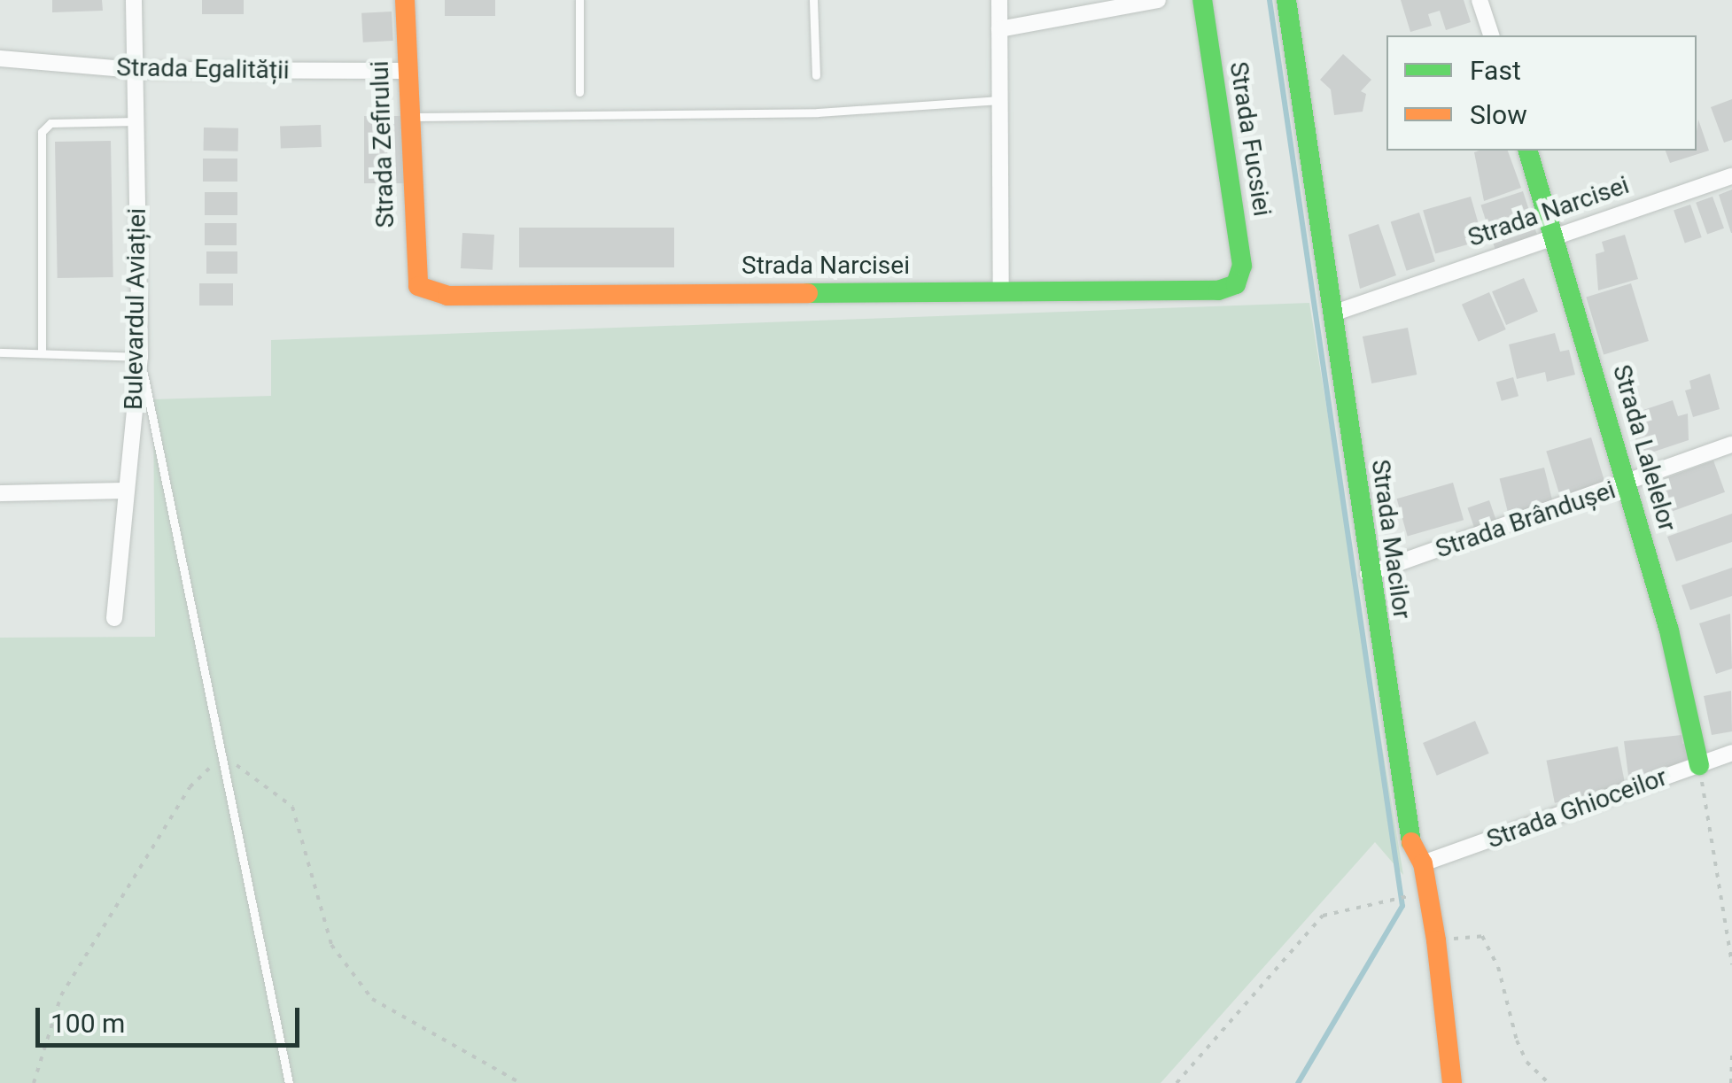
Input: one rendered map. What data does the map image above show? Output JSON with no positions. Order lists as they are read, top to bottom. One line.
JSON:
{"streets":{"street":["Strada Egalității","Strada Fucsiei","Strada Zefirului","Strada Narcisei","Bulevardul Aviației","Strada Lalelelor","Strada Brândușei","Strada Macilor","Strada Ghioceilor"]},"crossings":[["Strada Egalității","Strada Zefirului"],["Strada Egalității","Bulevardul Aviației"],["Strada Fucsiei","Strada Narcisei"],["Strada Zefirului","Strada Narcisei"],["Strada Narcisei","Strada Lalelelor"],["Strada Narcisei","Strada Macilor"],["Strada Lalelelor","Strada Brândușei"],["Strada Lalelelor","Strada Ghioceilor"],["Strada Brândușei","Strada Macilor"],["Strada Macilor","Strada Ghioceilor"]],"legend":["Fast","Slow"],"scale_bar":"100 m"}
